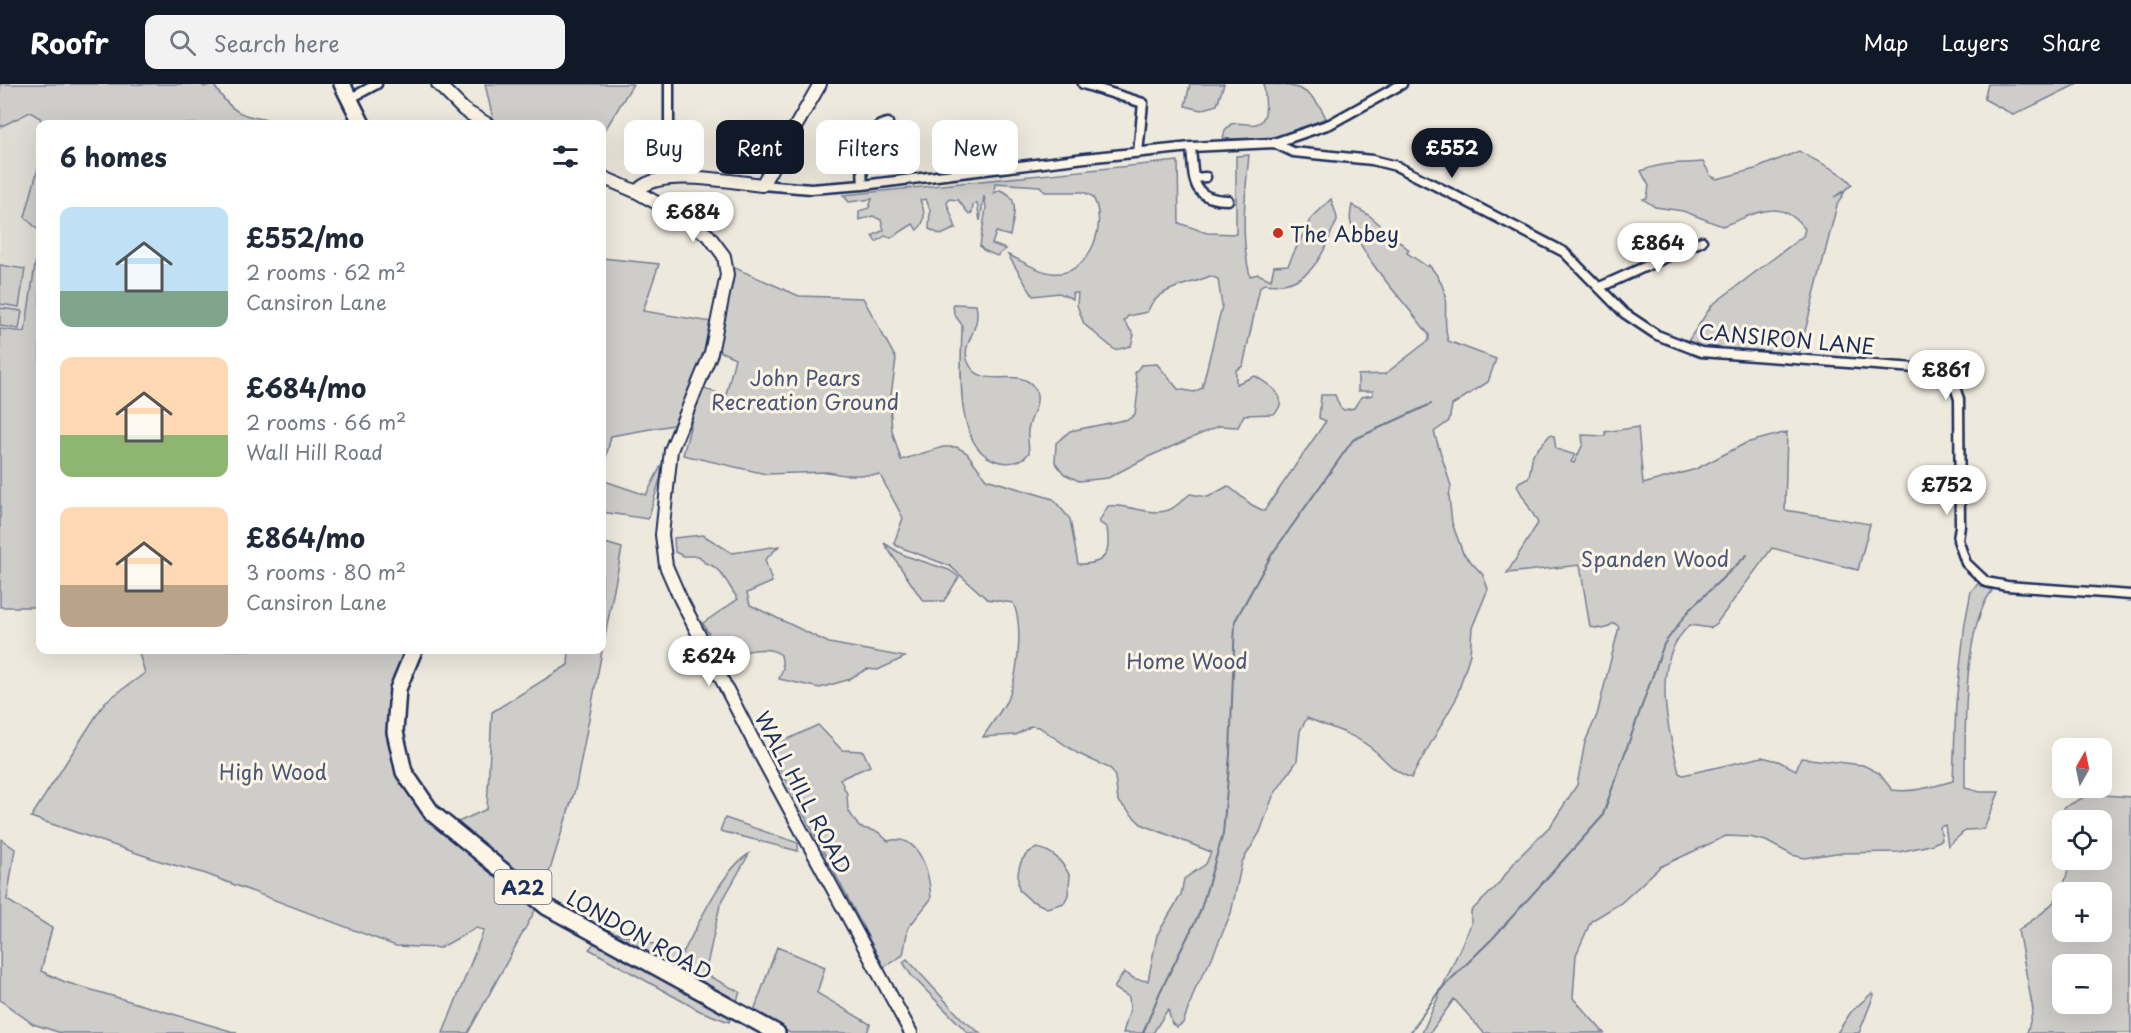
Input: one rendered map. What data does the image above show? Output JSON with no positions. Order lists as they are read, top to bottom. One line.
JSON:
{"streets":{"highway":["A22","LONDON ROAD"],"street":["CANSIRON LANE","WALL HILL ROAD"]},"parks":["John Pears Recreation Ground","Spanden Wood","Home Wood","High Wood"],"places":["The Abbey"],"north":"top","page":{"header":"Roofr","search":"Search here","nav":["Map","Layers","Share"],"chip":["Buy","Rent","Filters","New"],"heading":"6 homes","price":["£552","£684","£864","£861","£752","£624"],"list":[{"name":"£552/mo","note":"2 rooms · 62 m² · Cansiron Lane"},{"name":"£684/mo","note":"2 rooms · 66 m² · Wall Hill Road"},{"name":"£864/mo","note":"3 rooms · 80 m² · Cansiron Lane"}],"map_buttons":["+","−"]}}
